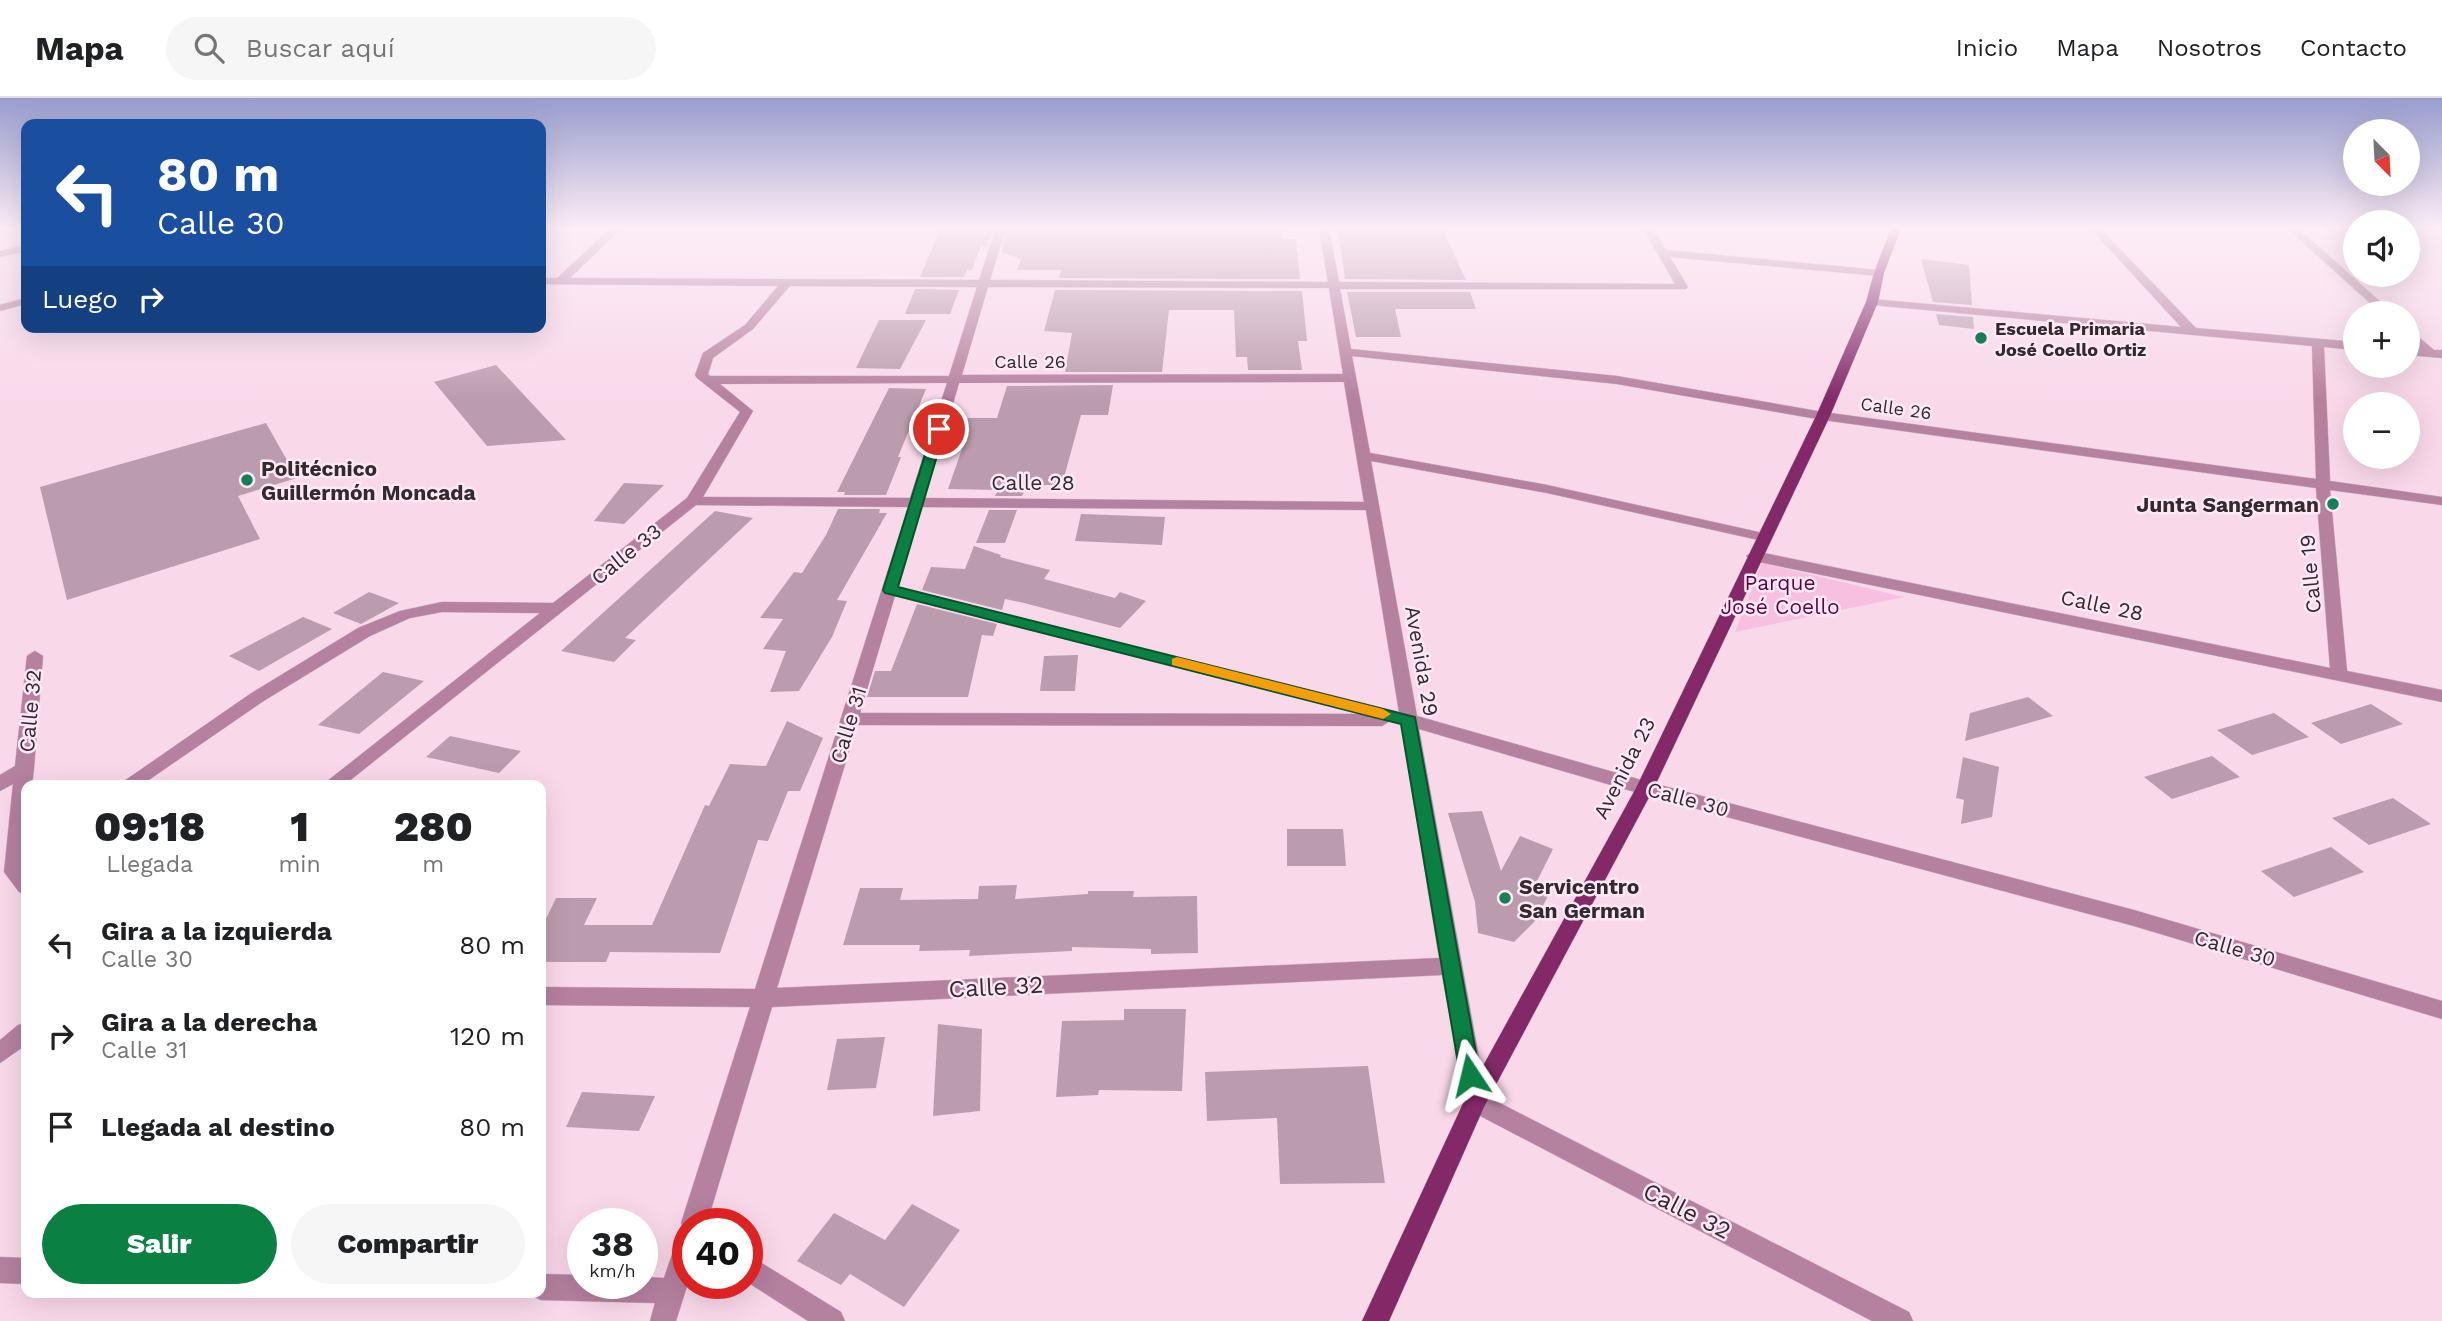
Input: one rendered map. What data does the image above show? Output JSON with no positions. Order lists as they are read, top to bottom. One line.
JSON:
{"streets":{"main road":["Avenida 23"],"street":["Calle 26","Calle 28","Calle 33","Calle 19","Avenida 29","Calle 32","Calle 31","Calle 30"]},"crossings":[["Calle 26","Calle 33"],["Calle 26","Calle 19"],["Calle 26","Avenida 29"],["Calle 26","Calle 31"],["Calle 26","Avenida 23"],["Calle 28","Calle 33"],["Calle 28","Calle 19"],["Calle 28","Avenida 29"],["Calle 28","Calle 31"],["Calle 28","Avenida 23"],["Avenida 29","Calle 32"],["Avenida 29","Avenida 23"],["Avenida 29","Calle 30"],["Calle 32","Calle 31"],["Calle 32","Avenida 23"],["Calle 31","Calle 30"],["Avenida 23","Calle 30"]],"parks":["Parque José Coello"],"places":["Escuela Primaria José Coello Ortiz","Politécnico Guillermón Moncada","Junta Sangerman","Servicentro San German"],"north":"bottom right","page":{"header":"Mapa","search":"Buscar aquí","nav":["Inicio","Mapa","Nosotros","Contacto"],"map_buttons":["+","−"],"turn":["80 m","Calle 30"],"then":"Luego","eta":["09:18","Llegada","1","min","280","m"],"list":[{"name":"Gira a la izquierda","note":"Calle 30","value":"80 m"},{"name":"Gira a la derecha","note":"Calle 31","value":"120 m"},{"name":"Llegada al destino","value":"80 m"}],"buttons":["Salir","Compartir"],"speed":"38 km/h","limit":"40"}}
